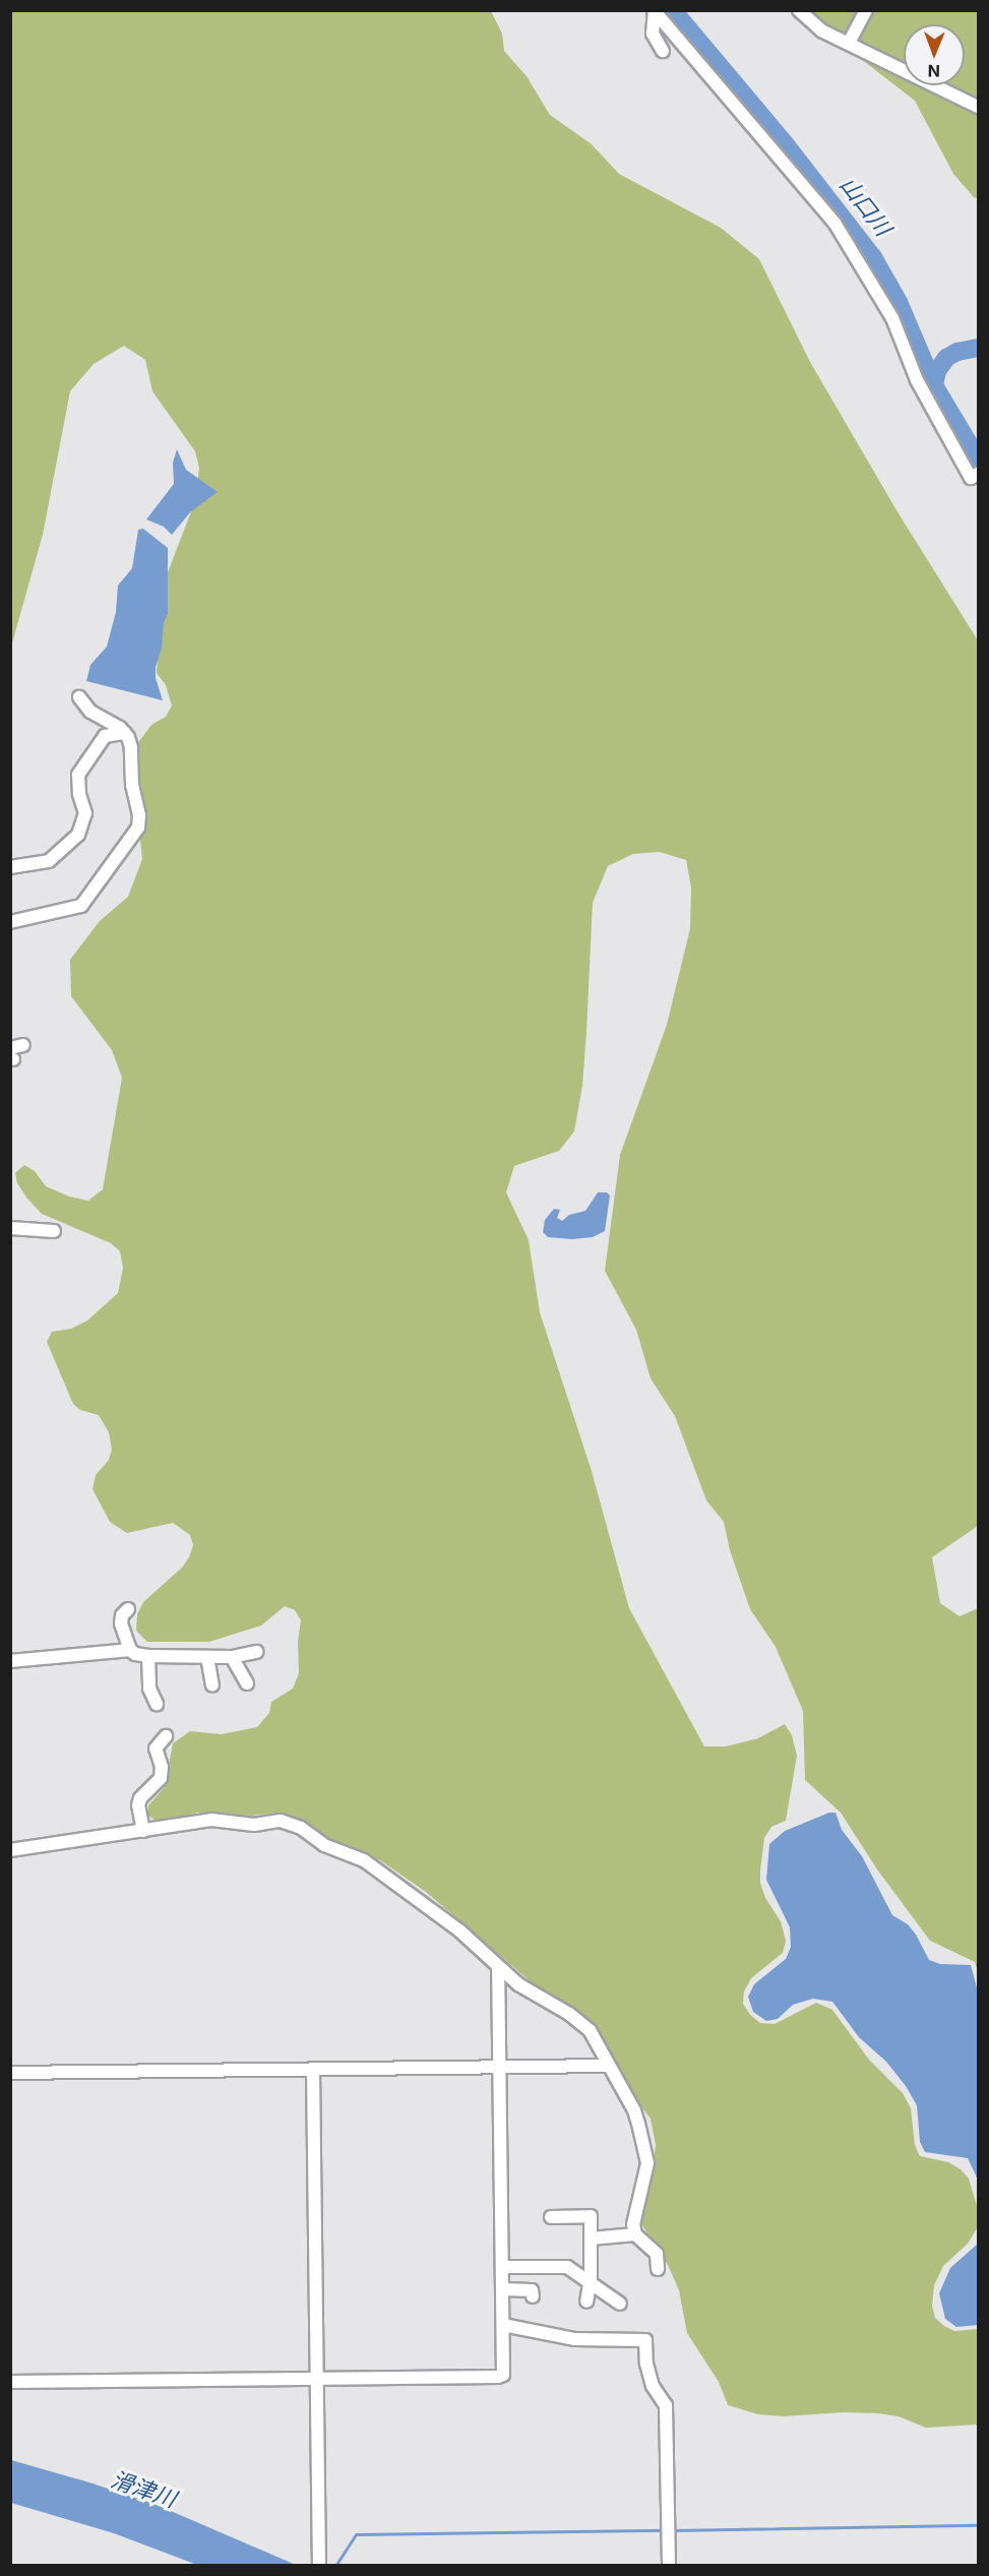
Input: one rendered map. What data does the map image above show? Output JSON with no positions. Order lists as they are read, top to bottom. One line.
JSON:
{"water":["山口川","滑津川"],"north":"bottom"}
